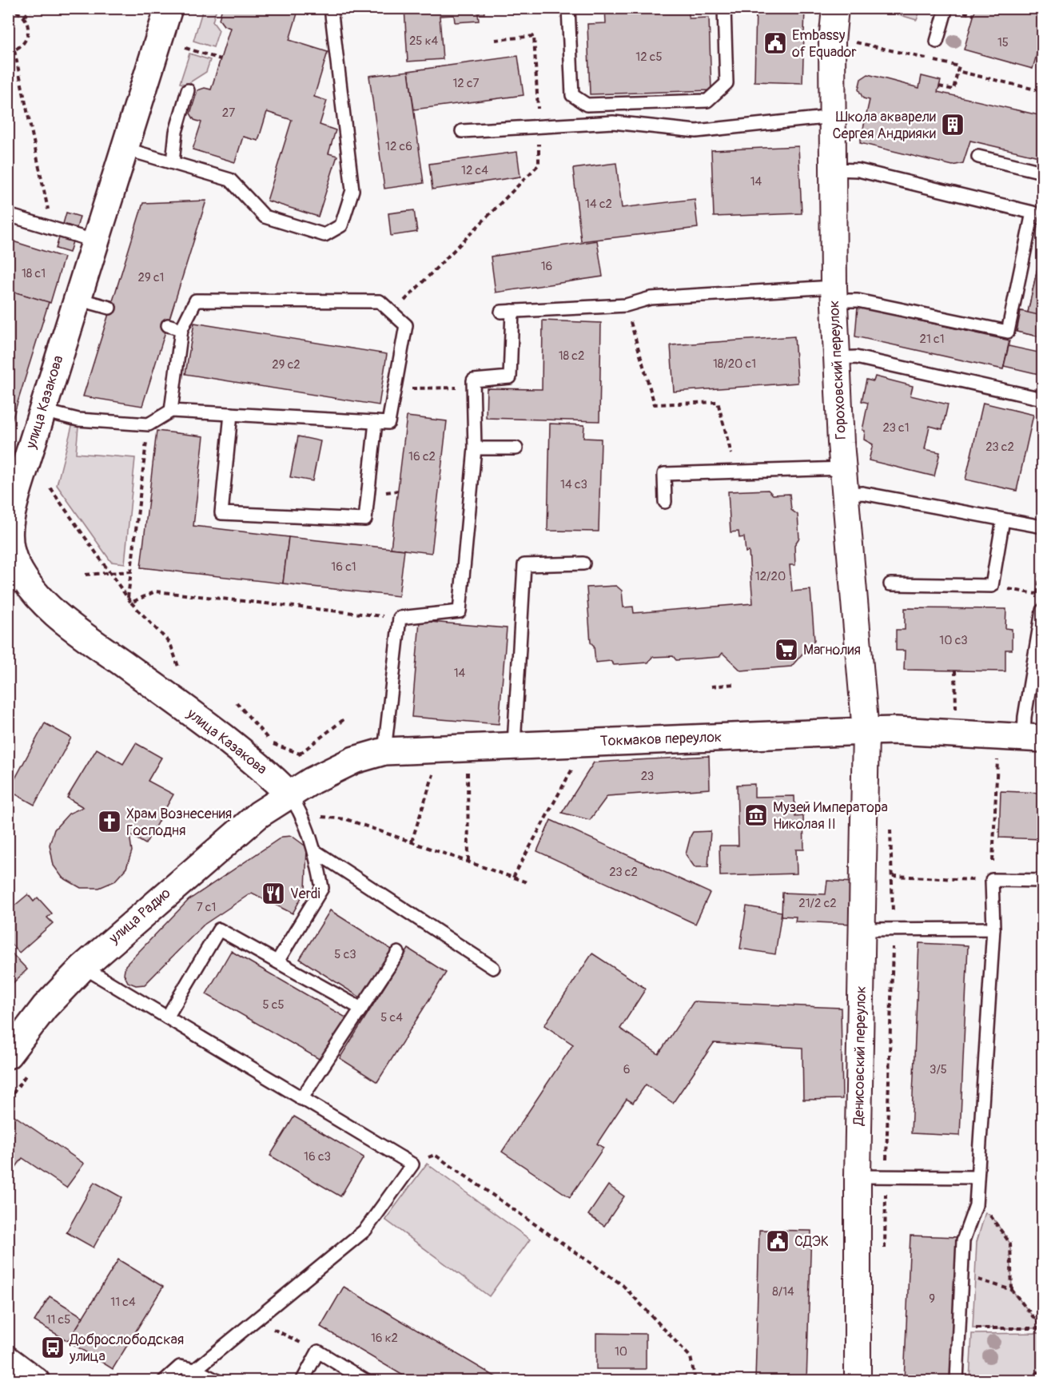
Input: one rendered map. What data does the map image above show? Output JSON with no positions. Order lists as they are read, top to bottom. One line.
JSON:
{"streets":{"street":["Гороховский переулок","улица Казакова","Токмаков переулок","улица Радио","Денисовский переулок"]},"crossings":[["Гороховский переулок","Токмаков переулок"],["Гороховский переулок","Денисовский переулок"],["улица Казакова","Токмаков переулок"],["улица Казакова","улица Радио"],["Токмаков переулок","улица Радио"],["Токмаков переулок","Денисовский переулок"]],"places":{"public building":["Embassy of Equador","СДЭК"],"building":["Школа акварели Сергея Андрияки"],"supermarket":["Магнолия"],"museum":["Музей Императора Николая II"],"church":["Храм Вознесения Господня"],"restaurant":["Verdi"],"bus stop":["Доброслободская улица"]},"house_numbers":["25 к4","15","12 с5","12 с7","27","12 с6","12 с4","14","14 с2","16","18 с1","29 с1","21 с1","18 с2","18/20 с1","29 с2","23 с1","23 с2","16 с2","14 с3","16 с1","12/20","10 с3","14","23","23 с2","21/2 с2","7 с1","5 с3","5 с5","5 с4","6","3/5","16 с3","8/14","9","11 с4","11 с5","16 к2","10"]}
